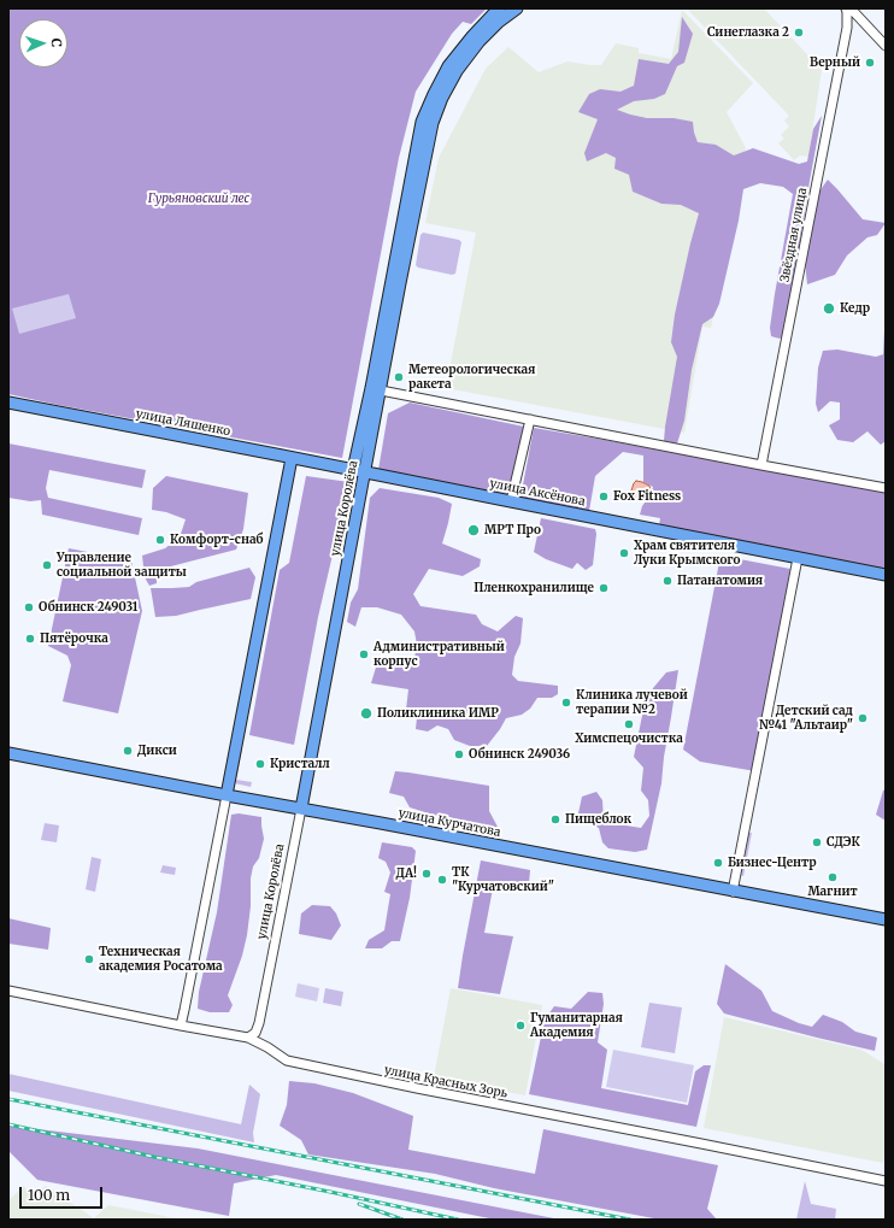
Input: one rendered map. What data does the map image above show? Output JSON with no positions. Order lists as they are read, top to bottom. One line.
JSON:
{"streets":{"main road":["улица Ляшенко","улица Аксёнова","улица Королёва","улица Курчатова"],"street":["Звёздная улица","улица Красных Зорь"]},"crossings":[["улица Ляшенко","улица Аксёнова"],["улица Ляшенко","улица Королёва"],["улица Аксёнова","улица Королёва"],["улица Королёва","улица Курчатова"],["улица Королёва","улица Красных Зорь"]],"parks":["Гурьяновский лес"],"places":["Синеглазка 2","Верный","Кедр","Метеорологическая ракета","Fox Fitness","МРТ Про","Комфорт-снаб","Храм святителя Луки Крымского","Управление социальной защиты","Патанатомия","Пленкохранилище","Обнинск 249031","Пятёрочка","Административный корпус","Клиника лучевой терапии №2","Поликлиника ИМР","Детский сад №41 \"Альтаир\"","Химспецочистка","Дикси","Обнинск 249036","Кристалл","Пищеблок","СДЭК","Бизнес-Центр","ДА!","Магнит","ТК \"Курчатовский\"","Техническая академия Росатома","Гуманитарная Академия"],"scale_bar":"100 m","north":"right"}
